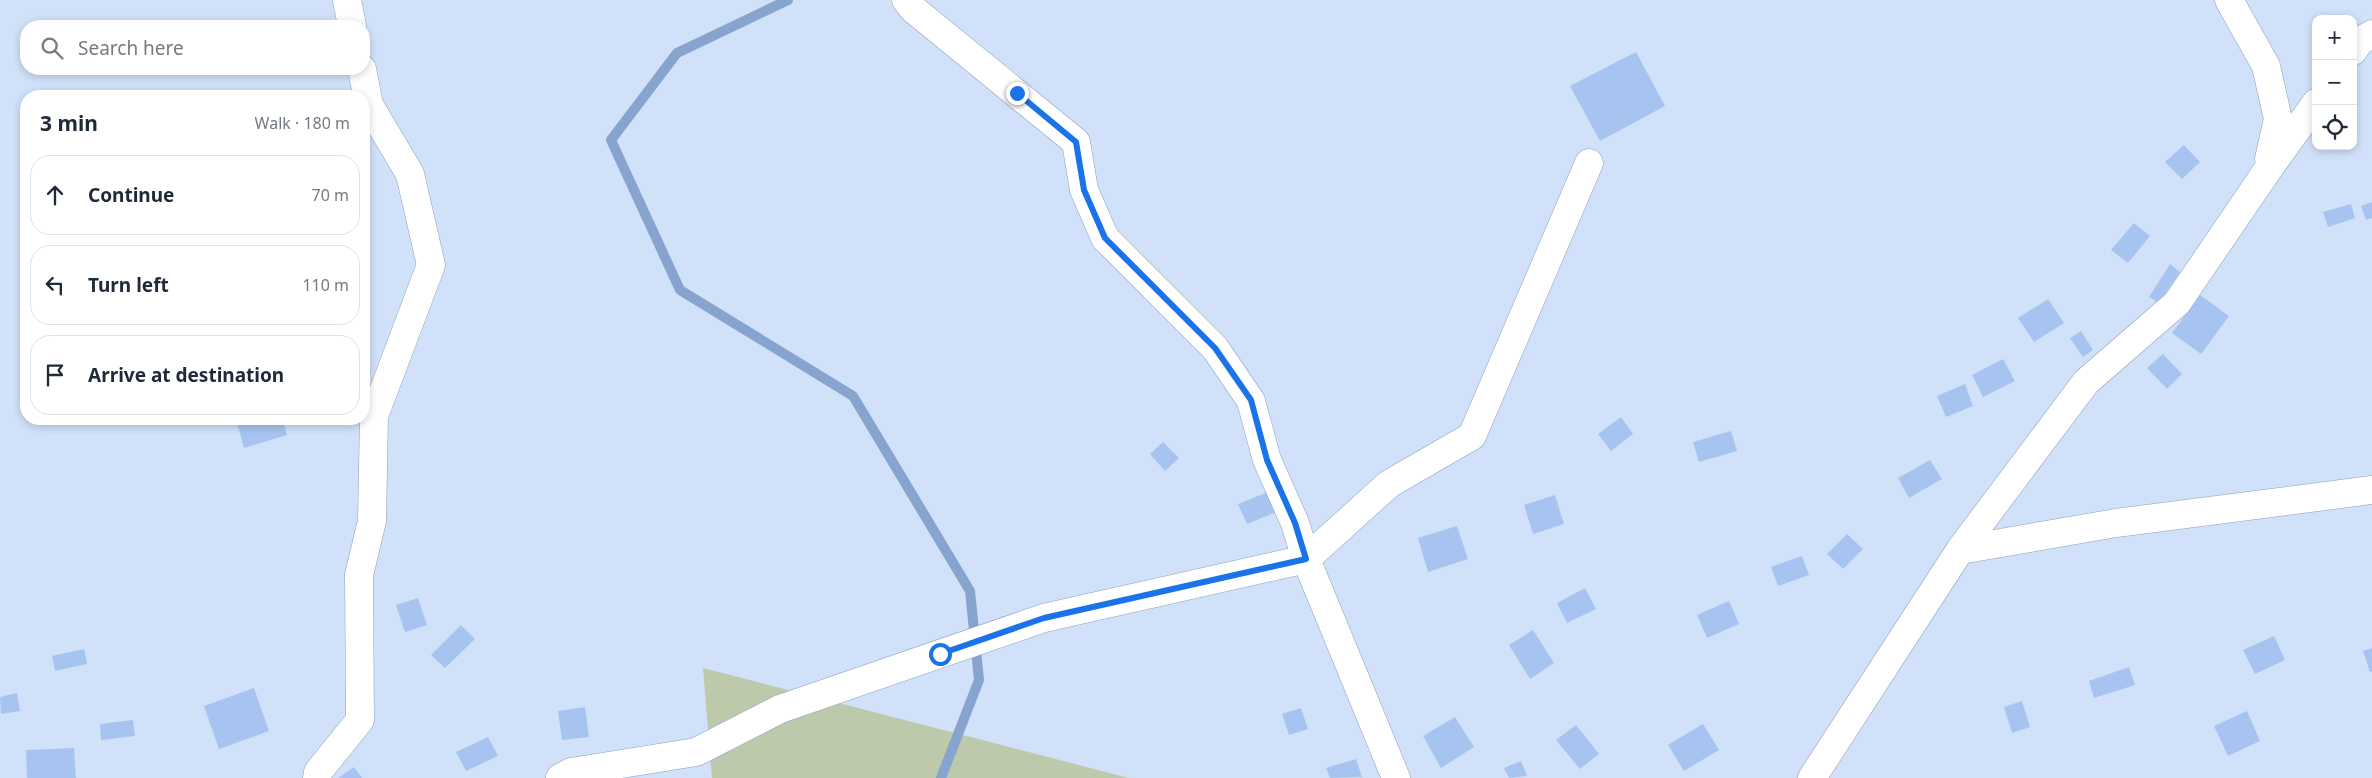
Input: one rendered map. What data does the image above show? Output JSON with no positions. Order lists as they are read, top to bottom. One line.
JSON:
{"page":{"map_buttons":["+","−"],"search":"Search here","heading":["3 min","Walk · 180 m"],"list":[["Continue","70 m"],["Turn left","110 m"],"Arrive at destination"]}}
